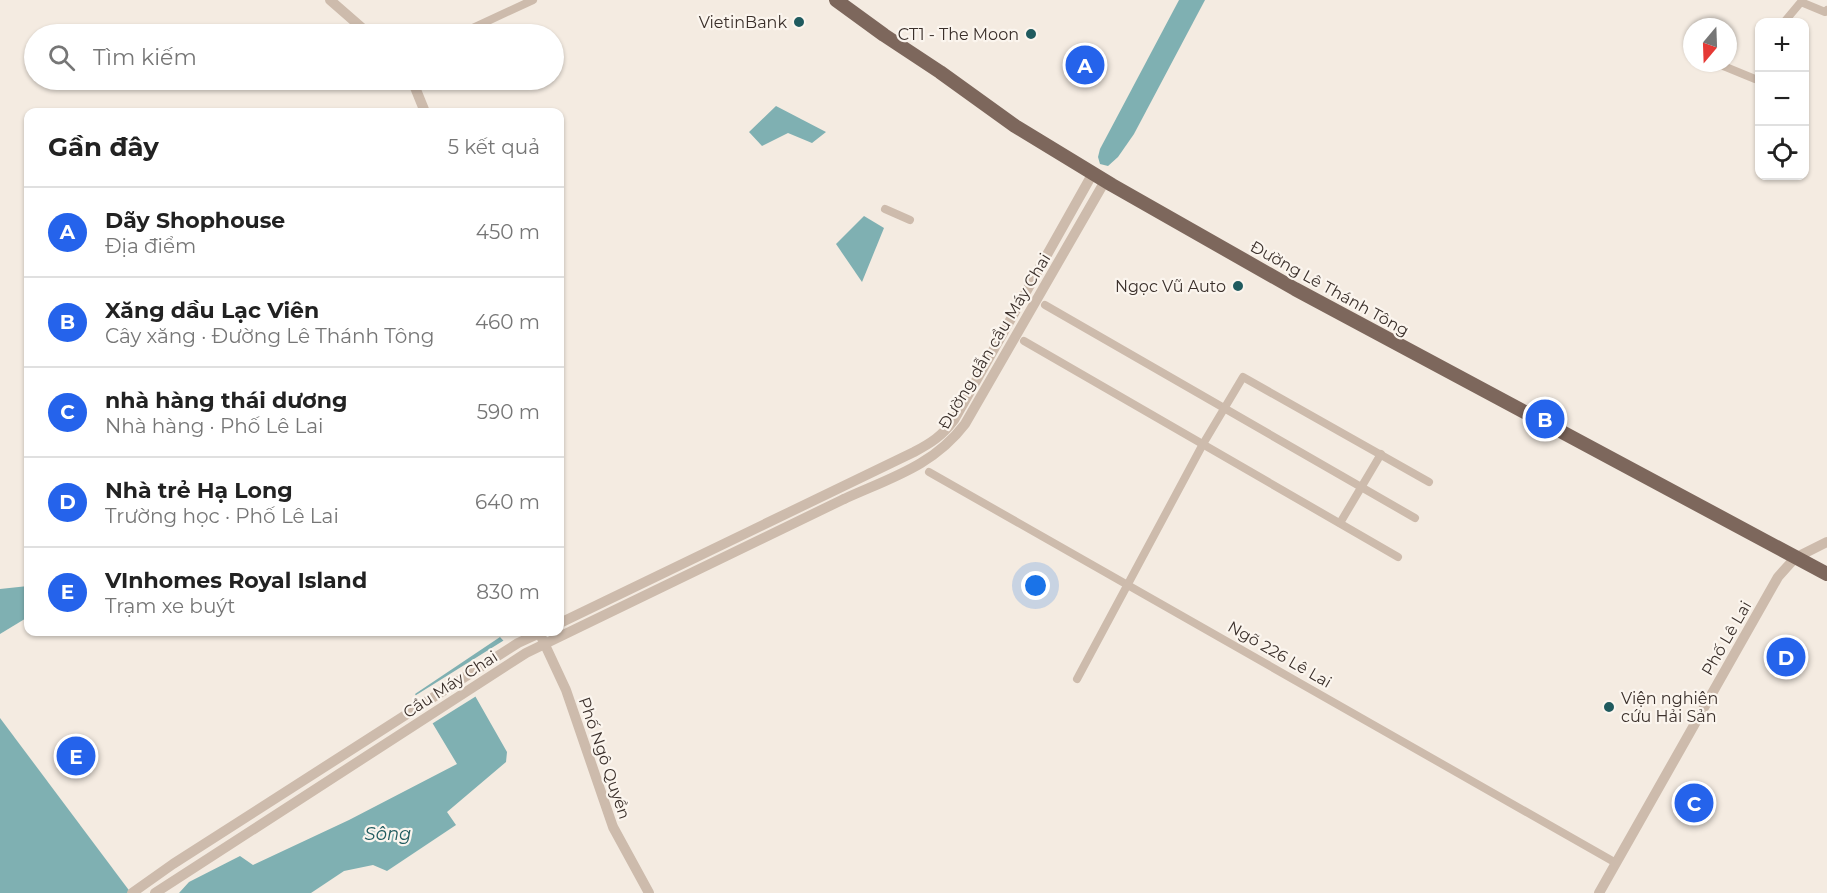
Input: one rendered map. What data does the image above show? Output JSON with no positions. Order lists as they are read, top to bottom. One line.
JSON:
{"streets":{"main road":["Đường Lê Thánh Tông"],"street":["Đường dẫn cầu Máy Chai","Phố Lê Lai","Ngõ 226 Lê Lai","Cầu Máy Chai","Phố Ngô Quyền"]},"crossings":[["Đường Lê Thánh Tông","Đường dẫn cầu Máy Chai"],["Đường Lê Thánh Tông","Phố Lê Lai"],["Đường dẫn cầu Máy Chai","Cầu Máy Chai"],["Phố Lê Lai","Ngõ 226 Lê Lai"]],"water":["Sông"],"places":["VietinBank","CT1 - The Moon","Ngọc Vũ Auto","Viện nghiên cứu Hải Sản"],"north":"bottom","page":{"map_buttons":["+","−"],"search":"Tìm kiếm","pins":["A","B","D","E","C"],"heading":["Gần đây","5 kết quả"],"list":[{"mark":"A","name":"Dãy Shophouse","note":"Địa điểm","value":"450 m"},{"mark":"B","name":"Xăng dầu Lạc Viên","note":"Cây xăng · Đường Lê Thánh Tông","value":"460 m"},{"mark":"C","name":"nhà hàng thái dương","note":"Nhà hàng · Phố Lê Lai","value":"590 m"},{"mark":"D","name":"Nhà trẻ Hạ Long","note":"Trường học · Phố Lê Lai","value":"640 m"},{"mark":"E","name":"VInhomes Royal Island","note":"Trạm xe buýt","value":"830 m"}]}}
